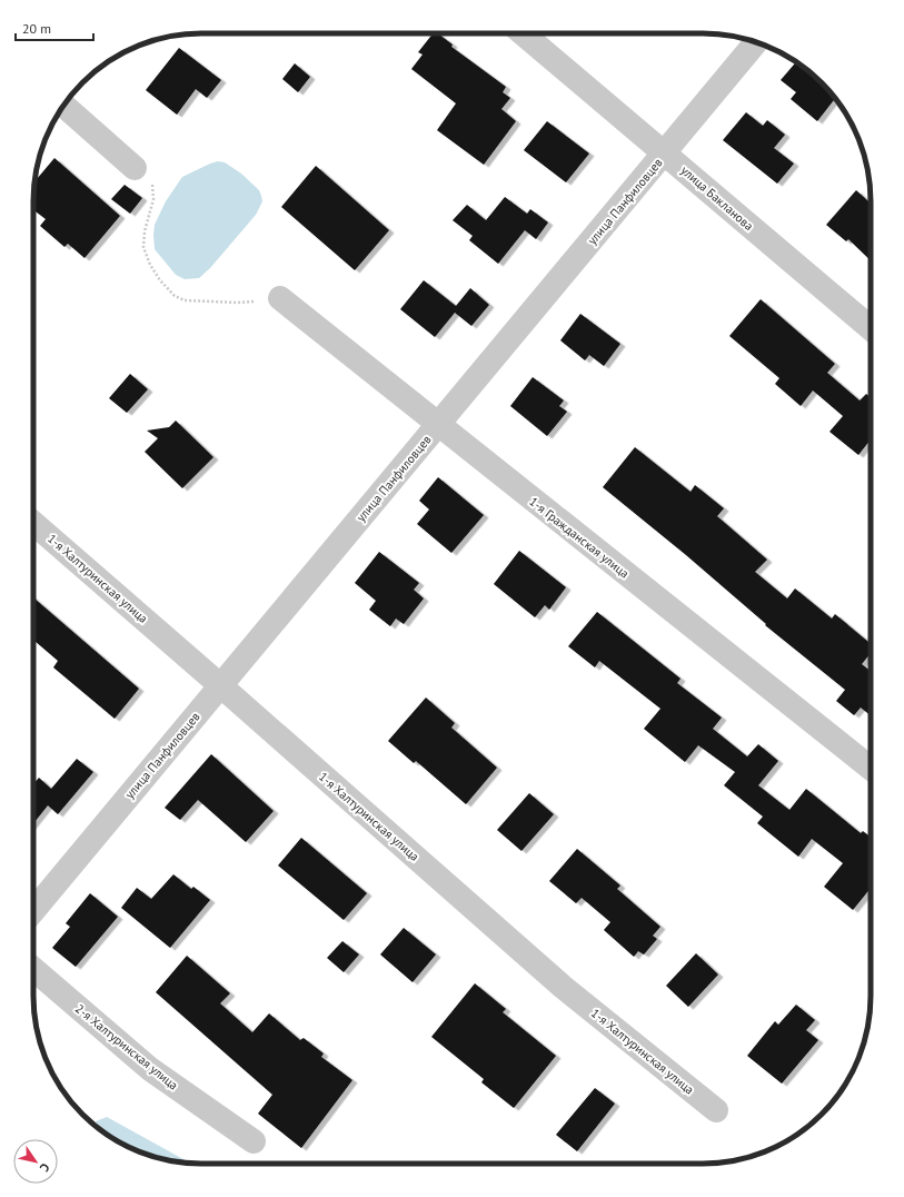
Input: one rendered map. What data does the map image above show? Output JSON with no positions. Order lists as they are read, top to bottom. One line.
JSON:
{"streets":{"street":["улица Бакланова","улица Панфиловцев","1-я Гражданская улица","1-я Халтуринская улица","2-я Халтуринская улица"]},"crossings":[["улица Бакланова","улица Панфиловцев"],["улица Панфиловцев","1-я Гражданская улица"],["улица Панфиловцев","1-я Халтуринская улица"]],"scale_bar":"20 m","north":"bottom right"}
